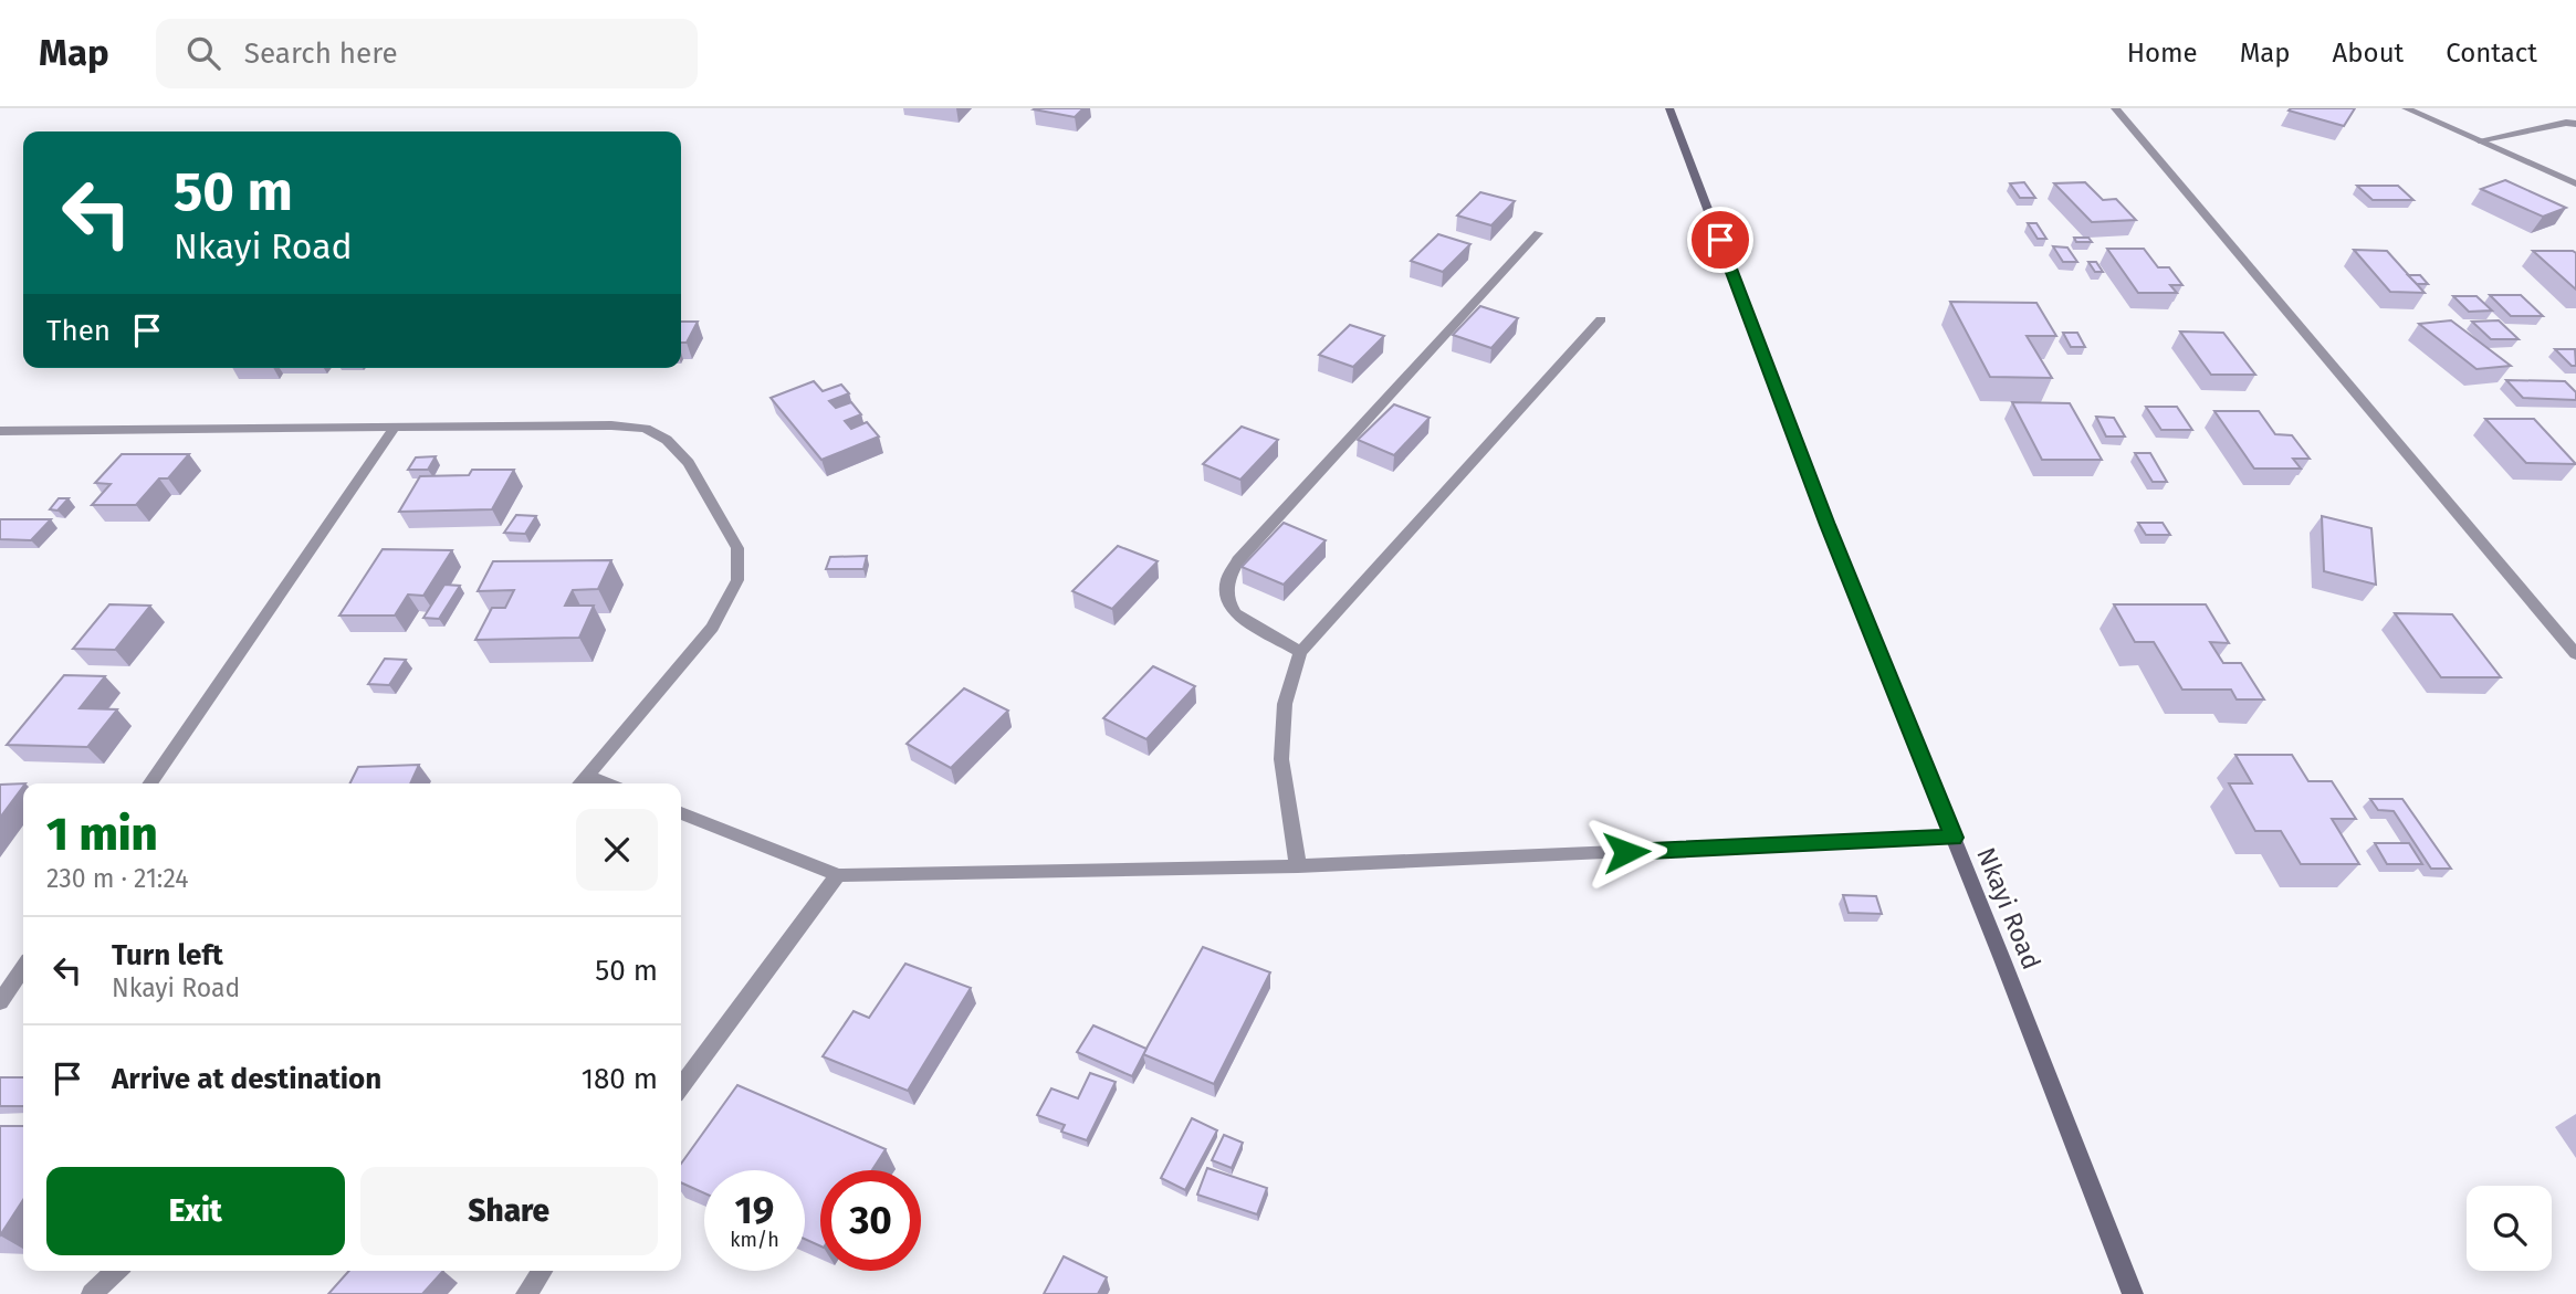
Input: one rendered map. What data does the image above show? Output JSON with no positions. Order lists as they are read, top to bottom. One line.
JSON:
{"streets":{"main road":["Nkayi Road"]},"page":{"header":"Map","search":"Search here","nav":["Home","Map","About","Contact"],"turn":["50 m","Nkayi Road"],"then":"Then","heading":["1 min","230 m · 21:24"],"list":[{"name":"Turn left","note":"Nkayi Road","value":"50 m"},{"name":"Arrive at destination","value":"180 m"}],"buttons":["Exit","Share"],"speed":"19 km/h","limit":"30"}}
